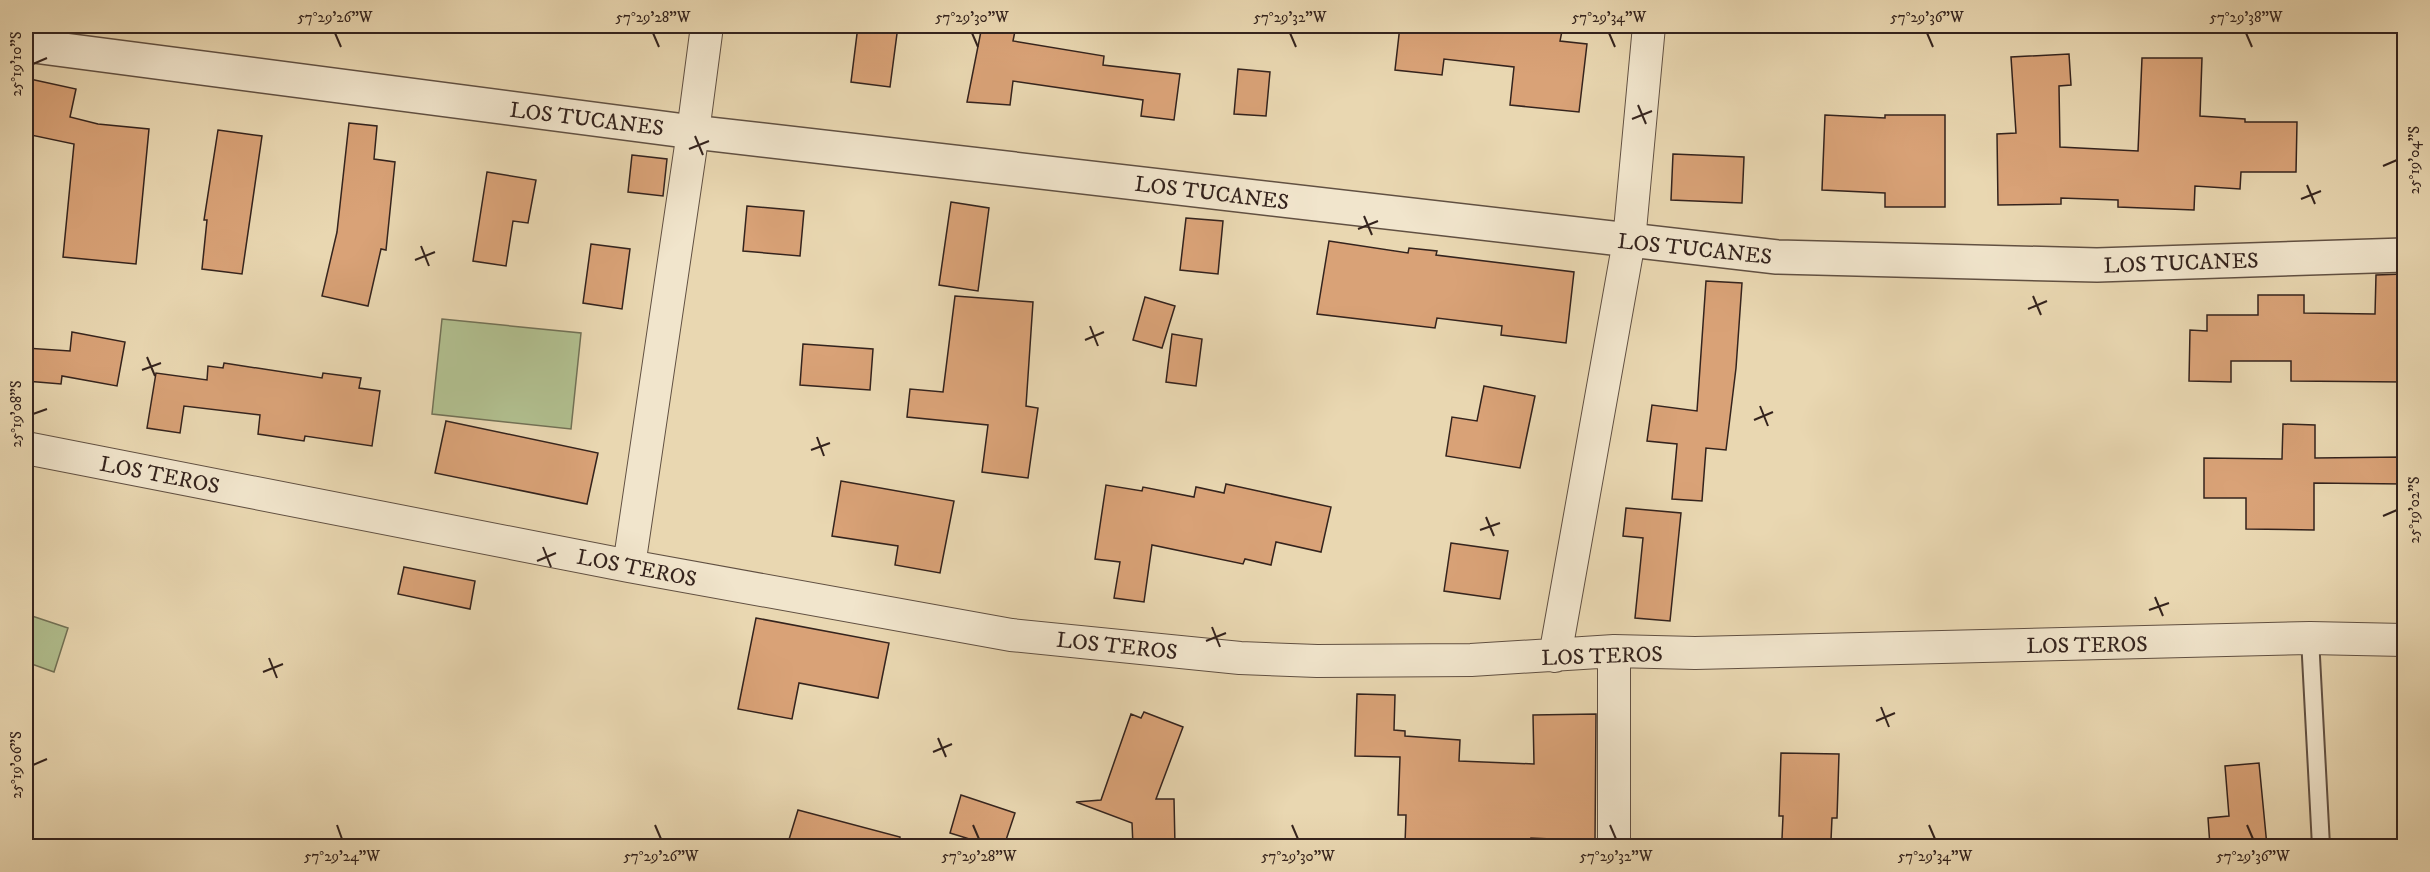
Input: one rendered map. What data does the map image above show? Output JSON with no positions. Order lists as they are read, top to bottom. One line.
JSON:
{"streets":{"street":["LOS TUCANES","LOS TEROS"]},"coordinates":["57°29'26\"W","57°29'28\"W","57°29'30\"W","57°29'32\"W","57°29'34\"W","57°29'36\"W","57°29'38\"W","25°19'10\"S","25°19'04\"S","25°19'08\"S","25°19'02\"S","25°19'06\"S","57°29'24\"W"]}
